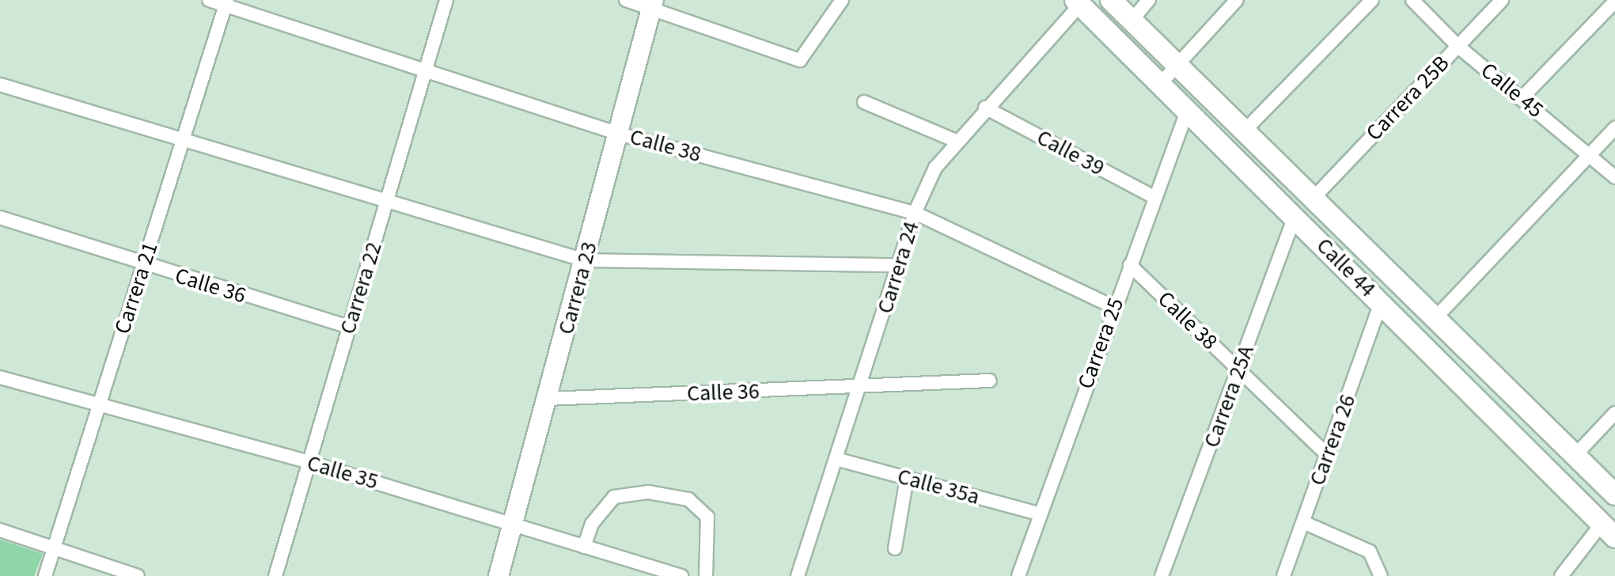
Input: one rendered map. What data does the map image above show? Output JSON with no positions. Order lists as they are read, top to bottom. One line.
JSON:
{"streets":{"main road":["Calle 44"],"street":["Calle 45","Carrera 25B","Calle 38","Calle 39","Carrera 24","Calle 36","Carrera 21","Carrera 22","Carrera 23","Carrera 25","Carrera 25A","Carrera 26","Calle 35","Calle 35a"]},"crossings":[["Calle 45","Carrera 25B"],["Carrera 25B","Calle 44"],["Calle 38","Carrera 24"],["Calle 38","Carrera 21"],["Calle 38","Carrera 22"],["Calle 38","Carrera 23"],["Calle 38","Carrera 25"],["Calle 38","Carrera 25A"],["Calle 38","Carrera 26"],["Calle 39","Carrera 24"],["Calle 39","Carrera 25"],["Carrera 24","Calle 44"],["Carrera 24","Calle 36"],["Carrera 24","Calle 35a"],["Calle 44","Carrera 25"],["Calle 44","Carrera 25A"],["Calle 44","Carrera 26"],["Calle 36","Carrera 21"],["Calle 36","Carrera 22"],["Calle 36","Carrera 23"],["Carrera 21","Calle 35"],["Carrera 22","Calle 35"],["Carrera 23","Calle 35"],["Carrera 25","Calle 35a"]]}
